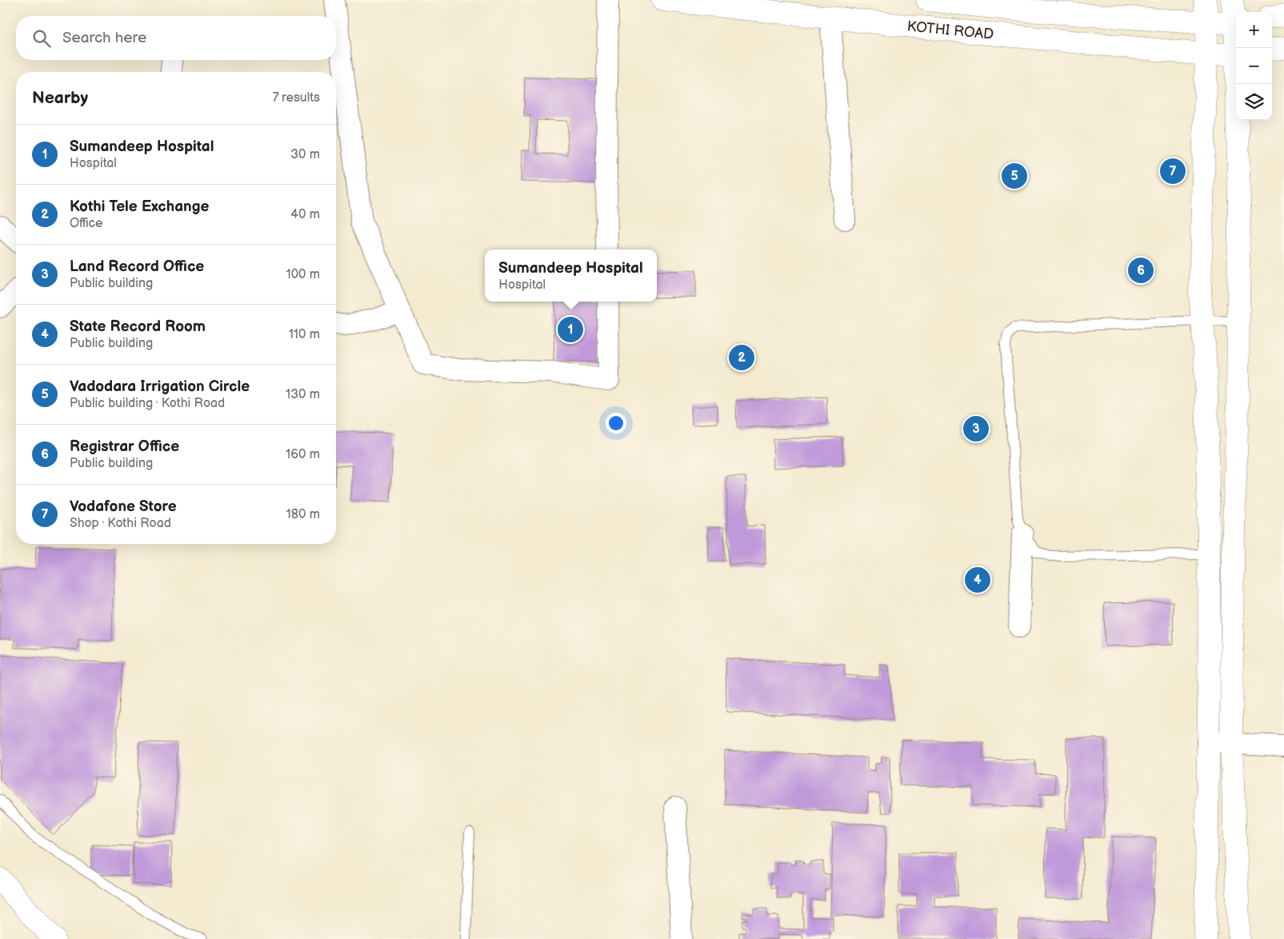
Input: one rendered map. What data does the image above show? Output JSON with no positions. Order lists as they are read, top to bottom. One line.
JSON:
{"streets":{"main road":["KOTHI ROAD"]},"page":{"map_buttons":["+","−"],"search":"Search here","heading":["Nearby","7 results"],"list":[{"mark":"1","name":"Sumandeep Hospital","note":"Hospital","value":"30 m"},{"mark":"2","name":"Kothi Tele Exchange","note":"Office","value":"40 m"},{"mark":"3","name":"Land Record Office","note":"Public building","value":"100 m"},{"mark":"4","name":"State Record Room","note":"Public building","value":"110 m"},{"mark":"5","name":"Vadodara Irrigation Circle","note":"Public building · Kothi Road","value":"130 m"},{"mark":"6","name":"Registrar Office","note":"Public building","value":"160 m"},{"mark":"7","name":"Vodafone Store","note":"Shop · Kothi Road","value":"180 m"}],"pins":["7","5","6","1","2","3","4"],"popup":["Sumandeep Hospital","Hospital"]}}
